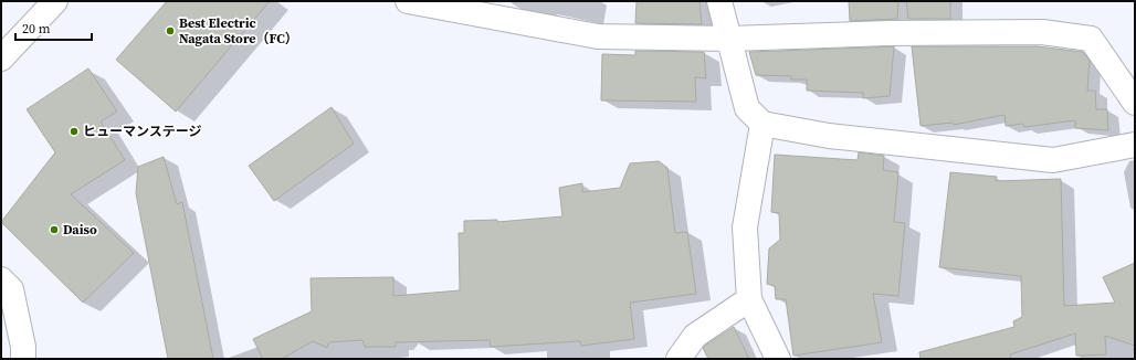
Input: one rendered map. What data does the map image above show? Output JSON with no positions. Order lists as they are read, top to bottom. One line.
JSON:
{"places":["Best Electric Nagata Store（FC）","ヒューマンステージ","Daiso"],"scale_bar":"20 m"}
